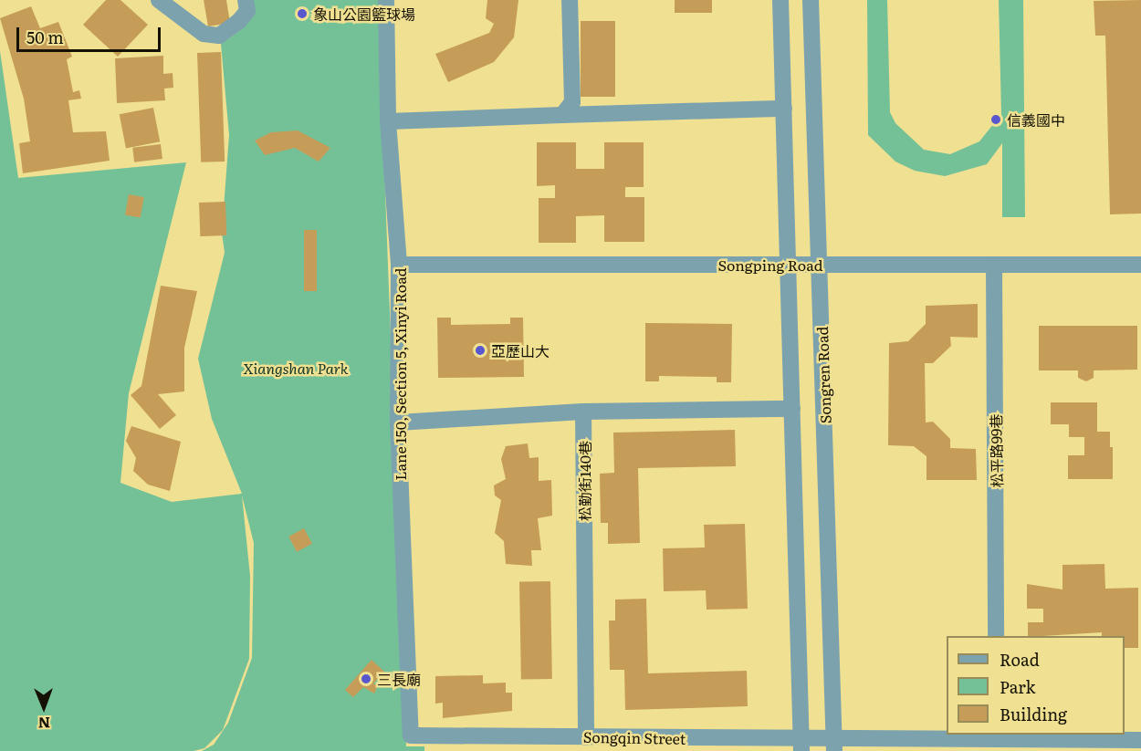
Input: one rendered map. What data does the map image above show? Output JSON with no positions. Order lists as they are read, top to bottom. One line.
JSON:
{"streets":{"street":["Songping Road","Lane 150, Section 5, Xinyi Road","Songren Road","松平路99巷","松勤街140巷","Songqin Street"]},"crossings":[["Songping Road","Lane 150, Section 5, Xinyi Road"],["Songping Road","Songren Road"],["Songping Road","松平路99巷"],["Lane 150, Section 5, Xinyi Road","Songqin Street"],["Songren Road","Songqin Street"],["松勤街140巷","Songqin Street"]],"parks":["Xiangshan Park"],"places":["象山公園籃球場","信義國中","亞歷山大","三長廟"],"legend":["Road","Park","Building"],"scale_bar":"50 m","north":"bottom"}
